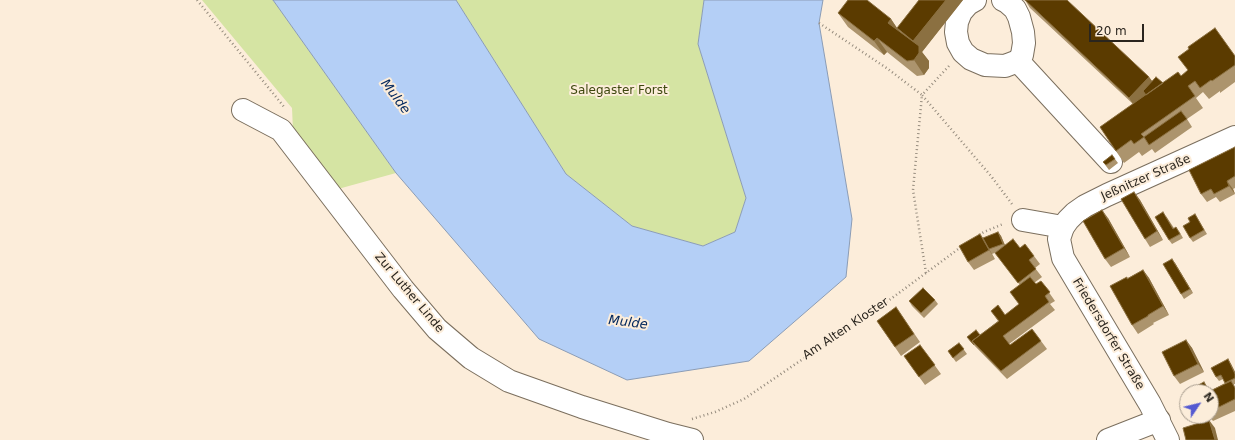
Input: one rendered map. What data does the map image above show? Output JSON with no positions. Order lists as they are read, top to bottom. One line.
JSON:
{"streets":{"street":["Jeßnitzer Straße","Zur Luther Linde","Friedersdorfer Straße"],"path":["Am Alten Kloster"]},"crossings":[["Jeßnitzer Straße","Friedersdorfer Straße"],["Zur Luther Linde","Am Alten Kloster"]],"water":["Mulde"],"parks":["Salegaster Forst"],"scale_bar":"20 m","north":"top right"}
